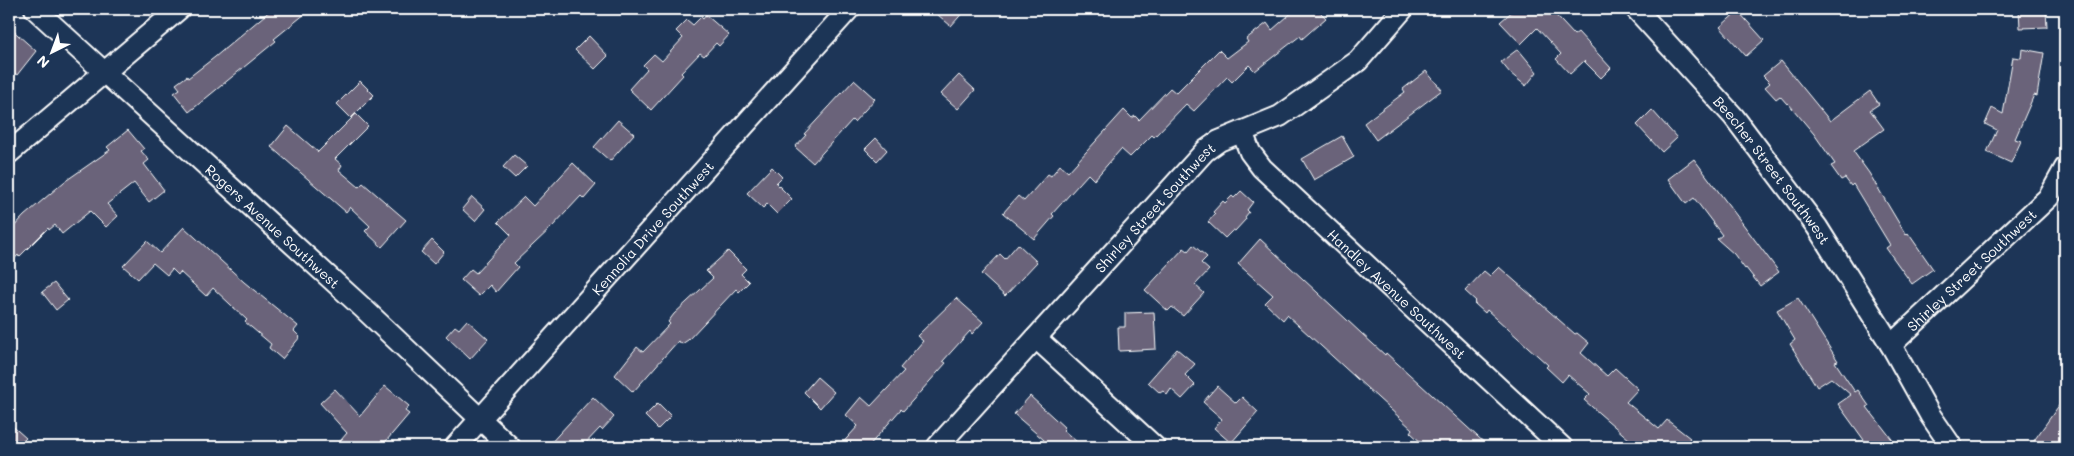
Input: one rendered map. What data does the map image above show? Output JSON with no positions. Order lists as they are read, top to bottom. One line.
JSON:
{"streets":{"street":["Beecher Street Southwest","Shirley Street Southwest","Rogers Avenue Southwest","Kennolia Drive Southwest","Handley Avenue Southwest"]},"crossings":[["Beecher Street Southwest","Shirley Street Southwest"],["Shirley Street Southwest","Handley Avenue Southwest"],["Rogers Avenue Southwest","Kennolia Drive Southwest"]],"north":"bottom left"}
